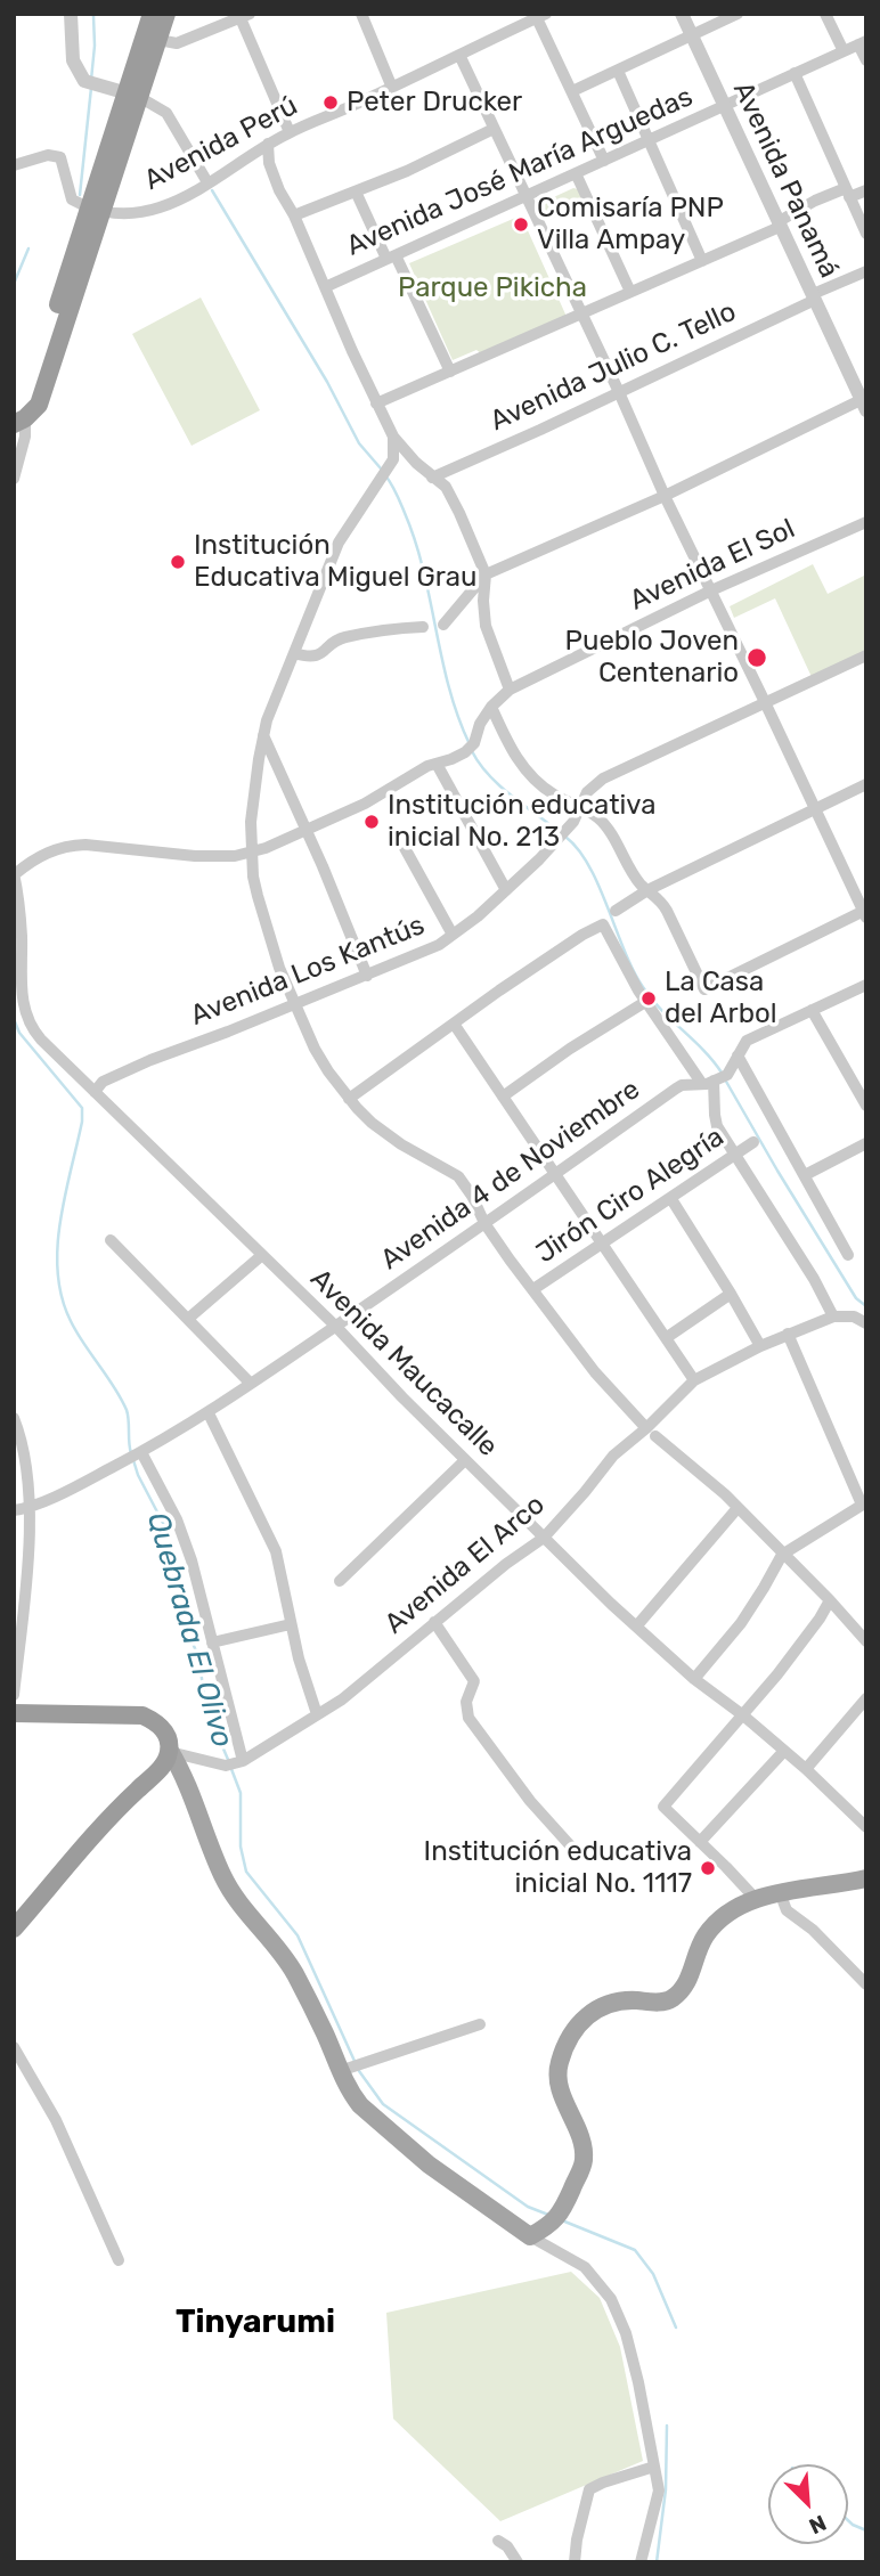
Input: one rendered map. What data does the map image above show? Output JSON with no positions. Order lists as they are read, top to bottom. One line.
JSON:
{"streets":{"street":["Avenida Perú","Avenida José María Arguedas","Avenida Panamá","Avenida Julio C. Tello","Avenida El Sol","Avenida Los Kantús","Avenida 4 de Noviembre","Jirón Ciro Alegría","Avenida Maucacalle","Avenida El Arco"]},"crossings":[["Avenida José María Arguedas","Avenida Panamá"],["Avenida Panamá","Avenida Julio C. Tello"],["Avenida Los Kantús","Avenida Maucacalle"],["Avenida 4 de Noviembre","Avenida Maucacalle"],["Avenida Maucacalle","Avenida El Arco"]],"districts":["Tinyarumi"],"water":["Quebrada El Olivo"],"parks":["Parque Pikicha"],"places":["Peter Drucker","Comisaría PNP Villa Ampay","Institución Educativa Miguel Grau","Pueblo Joven Centenario","Institución educativa inicial No. 213","La Casa del Arbol","Institución educativa inicial No. 1117"],"north":"bottom right"}
